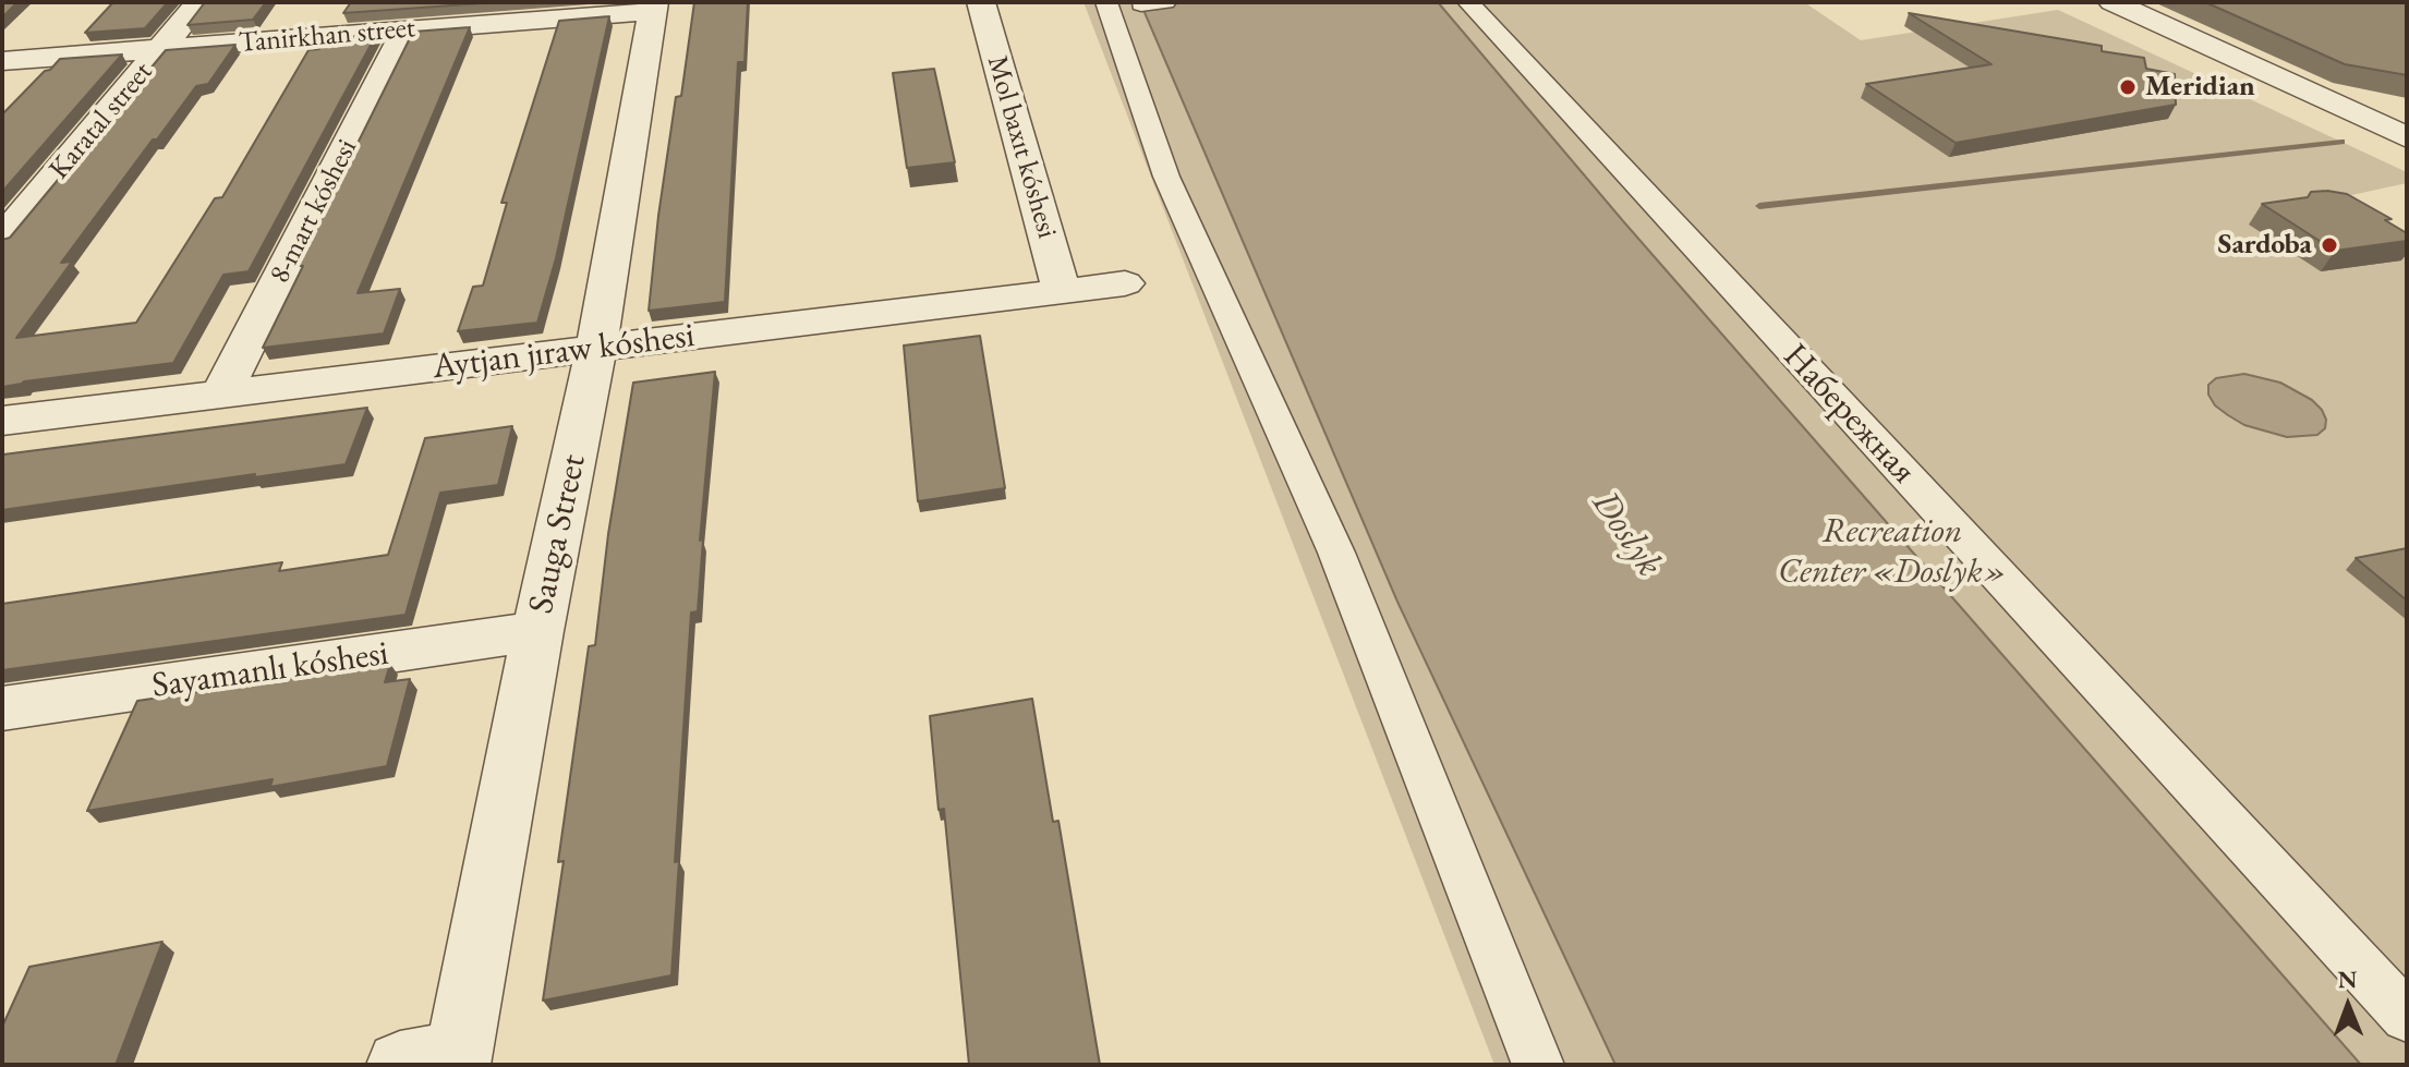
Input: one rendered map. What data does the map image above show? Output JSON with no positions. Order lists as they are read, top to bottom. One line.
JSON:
{"streets":{"street":["Tanirkhan street","Karatal street","Mol baxıt kóshesi","8-mart kóshesi","Aytjan jıraw kóshesi","Набережная","Sauga Street","Sayamanlı kóshesi"]},"crossings":[["Tanirkhan street","Karatal street"],["Tanirkhan street","8-mart kóshesi"],["Tanirkhan street","Sauga Street"],["Mol baxıt kóshesi","Aytjan jıraw kóshesi"],["8-mart kóshesi","Aytjan jıraw kóshesi"],["Aytjan jıraw kóshesi","Sauga Street"],["Sauga Street","Sayamanlı kóshesi"]],"water":["Doslyk"],"parks":["Recreation Center «Doslyk»"],"places":["Meridian","Sardoba"],"north":"top"}
